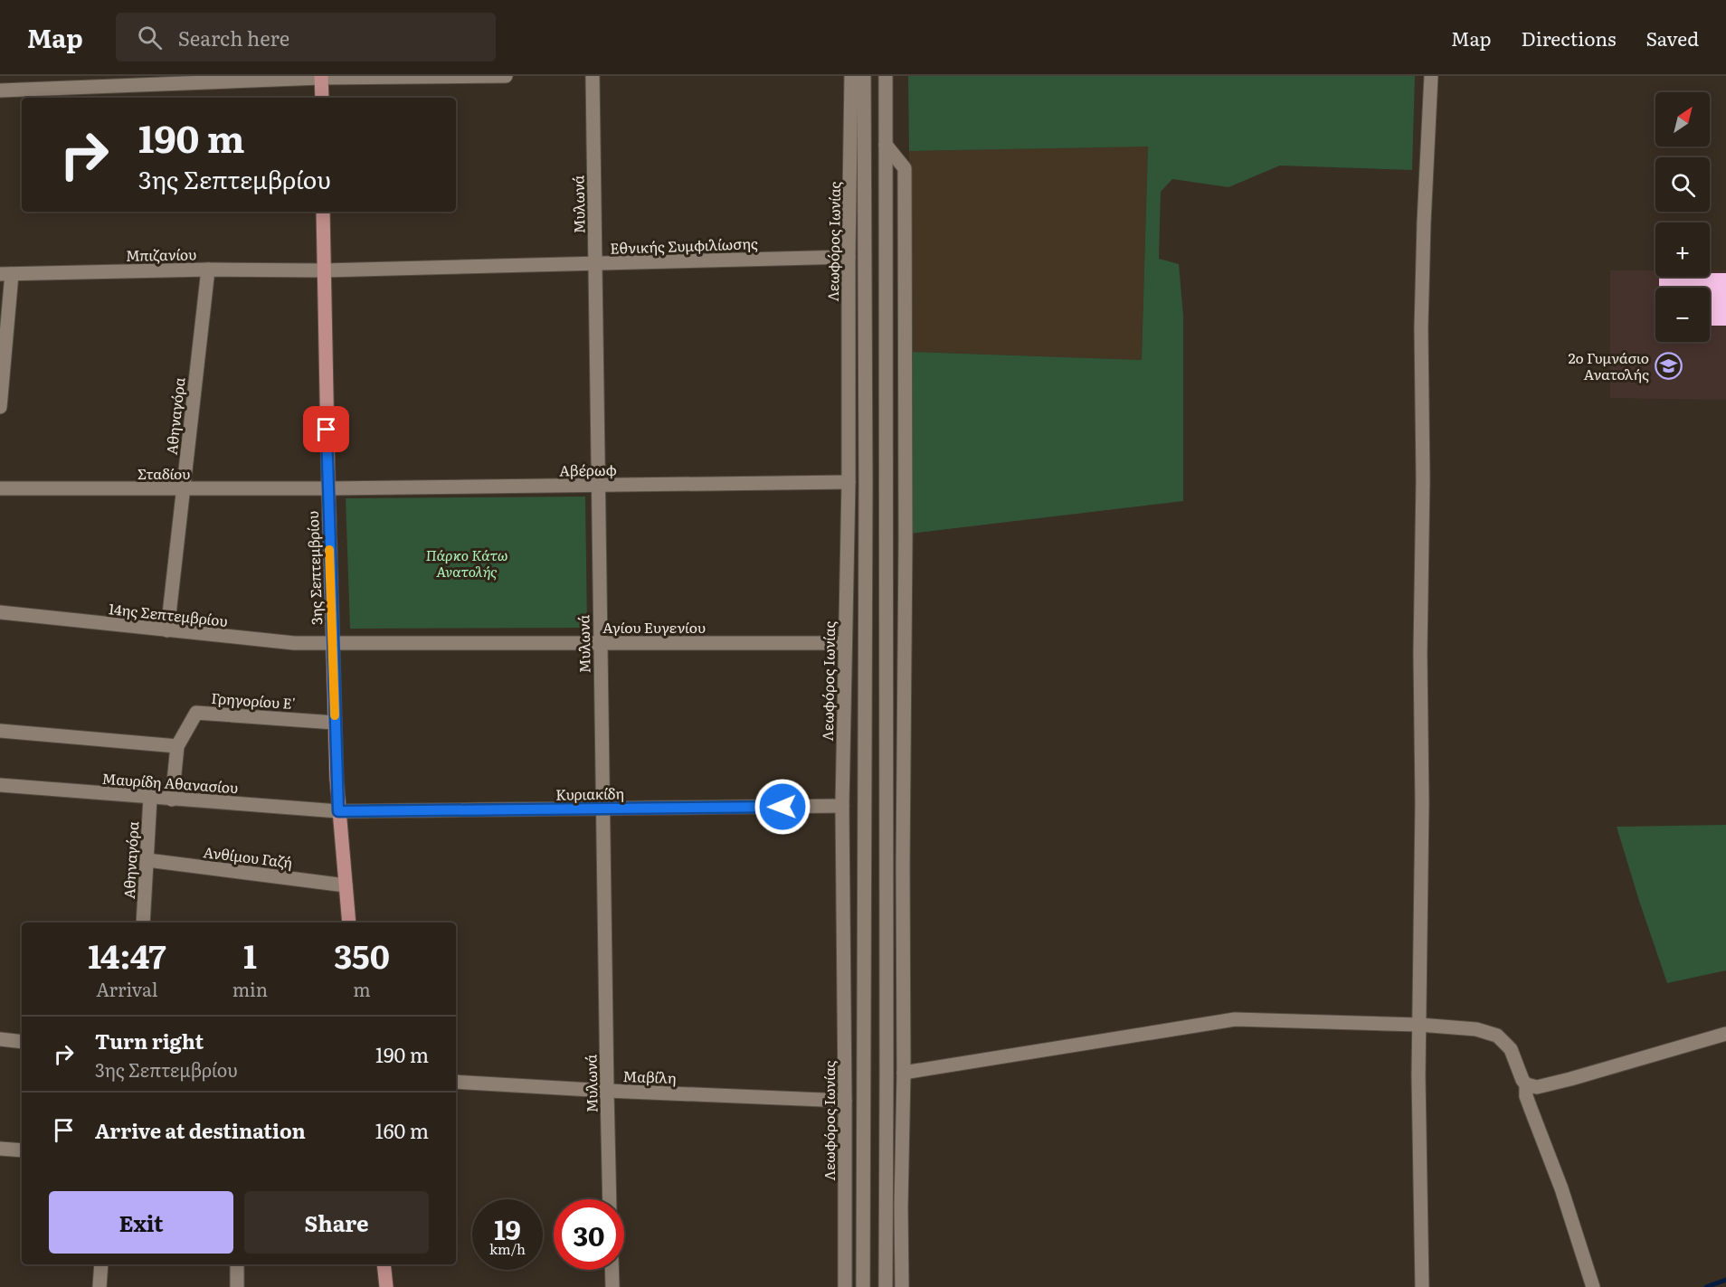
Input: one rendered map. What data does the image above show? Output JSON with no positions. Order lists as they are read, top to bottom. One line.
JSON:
{"streets":{"main road":["3ης Σεπτεμβρίου"],"street":["Μυλωνά","Λεωφόρος Ιωνίας","Εθνικής Συμφιλίωσης","Μπιζανίου","Αθηναγόρα","Αβέρωφ","Σταδίου","14ης Σεπτεμβρίου","Αγίου Ευγενίου","Γρηγορίου Ε'","Μαυρίδη Αθανασίου","Κυριακίδη","Ανθίμου Γαζή","Μαβίλη"]},"crossings":[["Μυλωνά","Εθνικής Συμφιλίωσης"],["Μυλωνά","Αβέρωφ"],["Μυλωνά","Αγίου Ευγενίου"],["Μυλωνά","Κυριακίδη"],["Μυλωνά","Μαβίλη"],["Λεωφόρος Ιωνίας","Εθνικής Συμφιλίωσης"],["Λεωφόρος Ιωνίας","Αβέρωφ"],["Λεωφόρος Ιωνίας","Αγίου Ευγενίου"],["Λεωφόρος Ιωνίας","Κυριακίδη"],["Λεωφόρος Ιωνίας","Μαβίλη"],["Εθνικής Συμφιλίωσης","Μπιζανίου"],["Εθνικής Συμφιλίωσης","3ης Σεπτεμβρίου"],["Μπιζανίου","Αθηναγόρα"],["Μπιζανίου","3ης Σεπτεμβρίου"],["Αθηναγόρα","Σταδίου"],["Αθηναγόρα","14ης Σεπτεμβρίου"],["Αθηναγόρα","Μαυρίδη Αθανασίου"],["Αθηναγόρα","Ανθίμου Γαζή"],["Αβέρωφ","Σταδίου"],["Αβέρωφ","3ης Σεπτεμβρίου"],["Σταδίου","3ης Σεπτεμβρίου"],["3ης Σεπτεμβρίου","14ης Σεπτεμβρίου"],["3ης Σεπτεμβρίου","Αγίου Ευγενίου"],["3ης Σεπτεμβρίου","Γρηγορίου Ε'"],["3ης Σεπτεμβρίου","Μαυρίδη Αθανασίου"],["3ης Σεπτεμβρίου","Κυριακίδη"],["3ης Σεπτεμβρίου","Ανθίμου Γαζή"],["14ης Σεπτεμβρίου","Αγίου Ευγενίου"],["Γρηγορίου Ε'","Μαυρίδη Αθανασίου"],["Μαυρίδη Αθανασίου","Κυριακίδη"]],"parks":["Πάρκο Κάτω Ανατολής"],"places":{"school or university":["2ο Γυμνάσιο Ανατολής"]},"north":"top right","page":{"header":"Map","search":"Search here","nav":["Map","Directions","Saved"],"map_buttons":["+","−"],"turn":["190 m","3ης Σεπτεμβρίου"],"eta":["14:47","Arrival","1","min","350","m"],"list":[{"name":"Turn right","note":"3ης Σεπτεμβρίου","value":"190 m"},{"name":"Arrive at destination","value":"160 m"}],"buttons":["Exit","Share"],"speed":"19 km/h","limit":"30"}}
